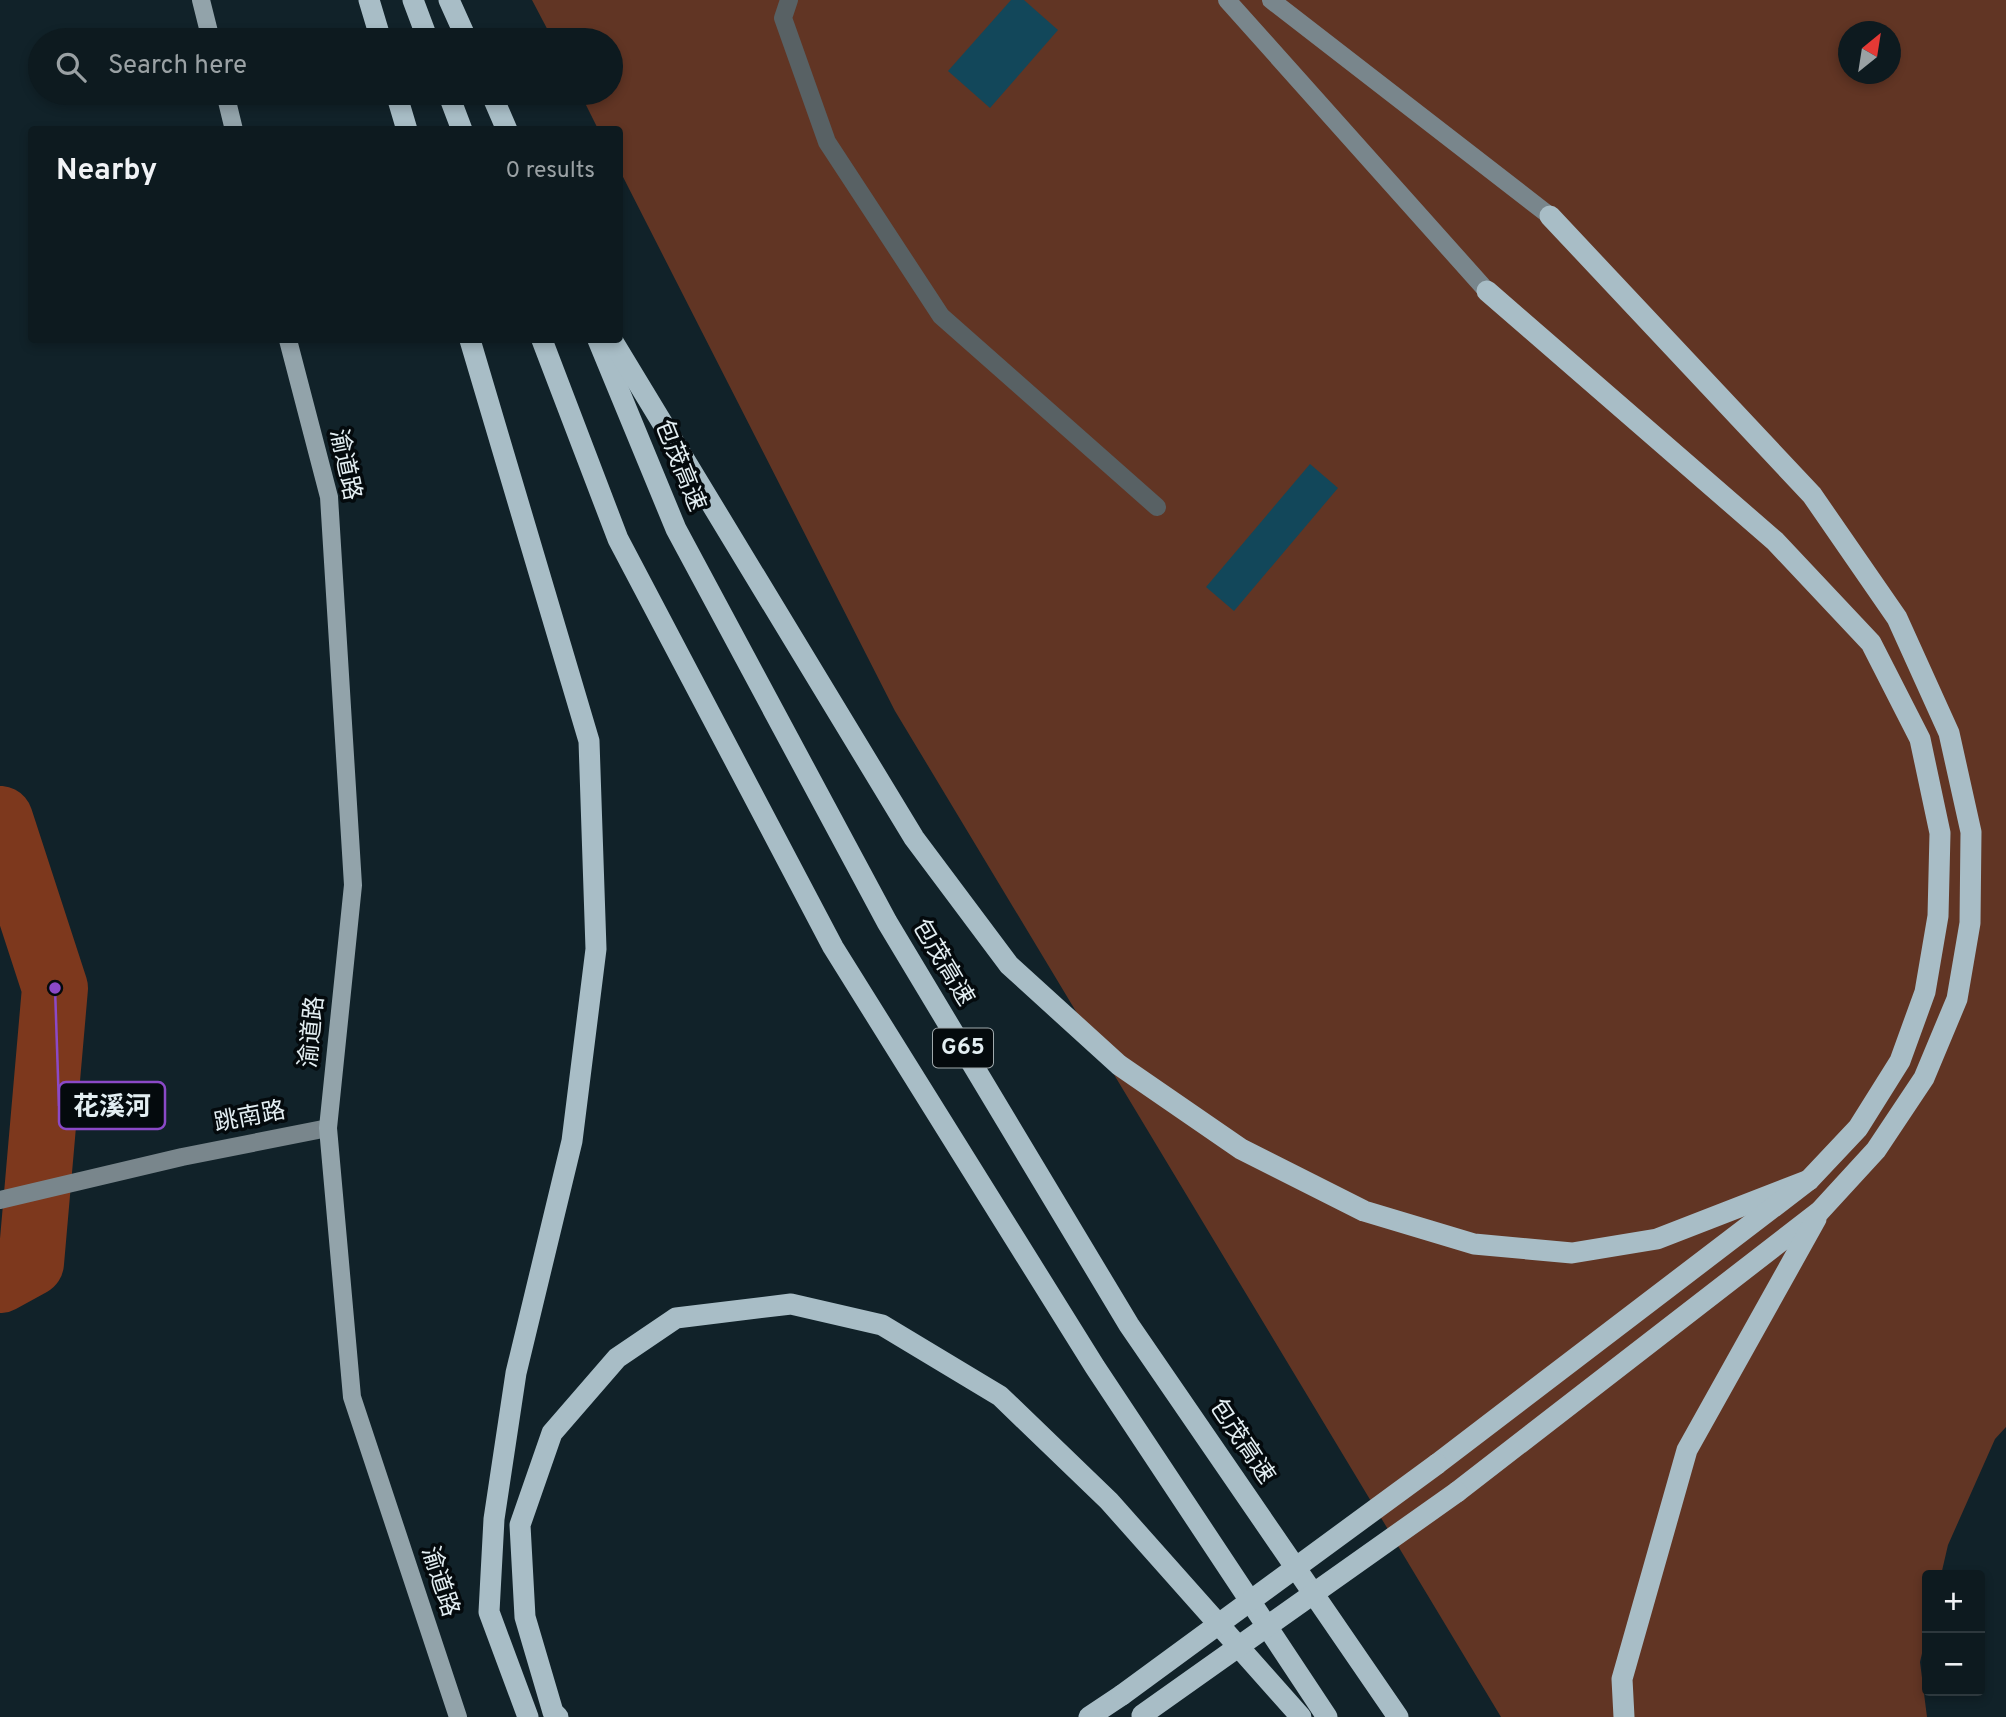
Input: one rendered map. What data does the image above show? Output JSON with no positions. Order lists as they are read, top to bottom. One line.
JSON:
{"streets":{"highway":["包茂高速","G65"],"main road":["渝道路","跳南路"]},"crossings":[["渝道路","跳南路"]],"places":["花溪河"],"north":"top right","page":{"search":"Search here","heading":["Nearby","0 results"],"map_buttons":["+","−"]}}
